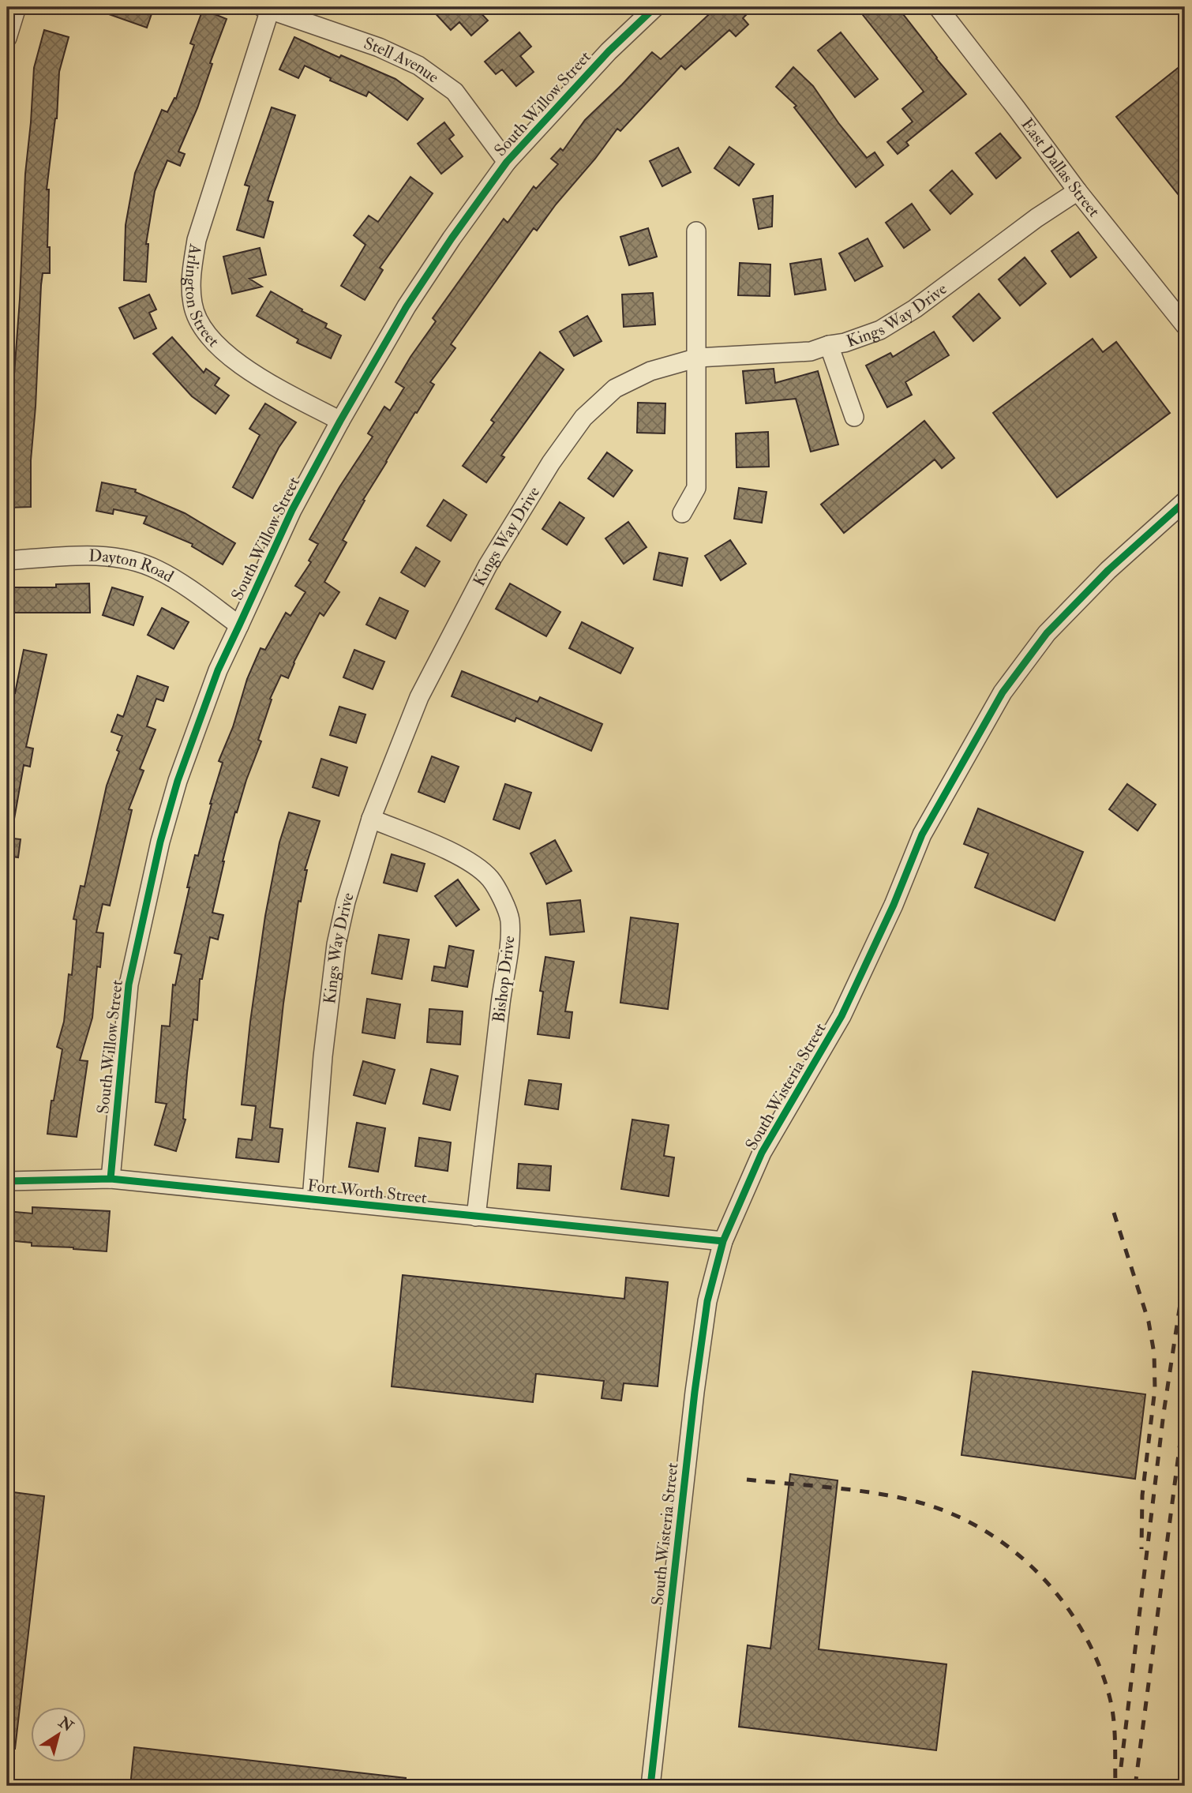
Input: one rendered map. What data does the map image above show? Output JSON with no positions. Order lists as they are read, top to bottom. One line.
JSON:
{"streets":{"street":["Stell Avenue","South Willow Street","East Dallas Street","Arlington Street","Kings Way Drive","Dayton Road","Bishop Drive","South Wisteria Street","Fort Worth Street"]},"crossings":[["Stell Avenue","South Willow Street"],["Stell Avenue","Arlington Street"],["South Willow Street","Arlington Street"],["South Willow Street","Dayton Road"],["South Willow Street","Fort Worth Street"],["East Dallas Street","Kings Way Drive"],["Kings Way Drive","Bishop Drive"],["Kings Way Drive","Fort Worth Street"],["Bishop Drive","Fort Worth Street"],["South Wisteria Street","Fort Worth Street"]],"north":"top right"}
